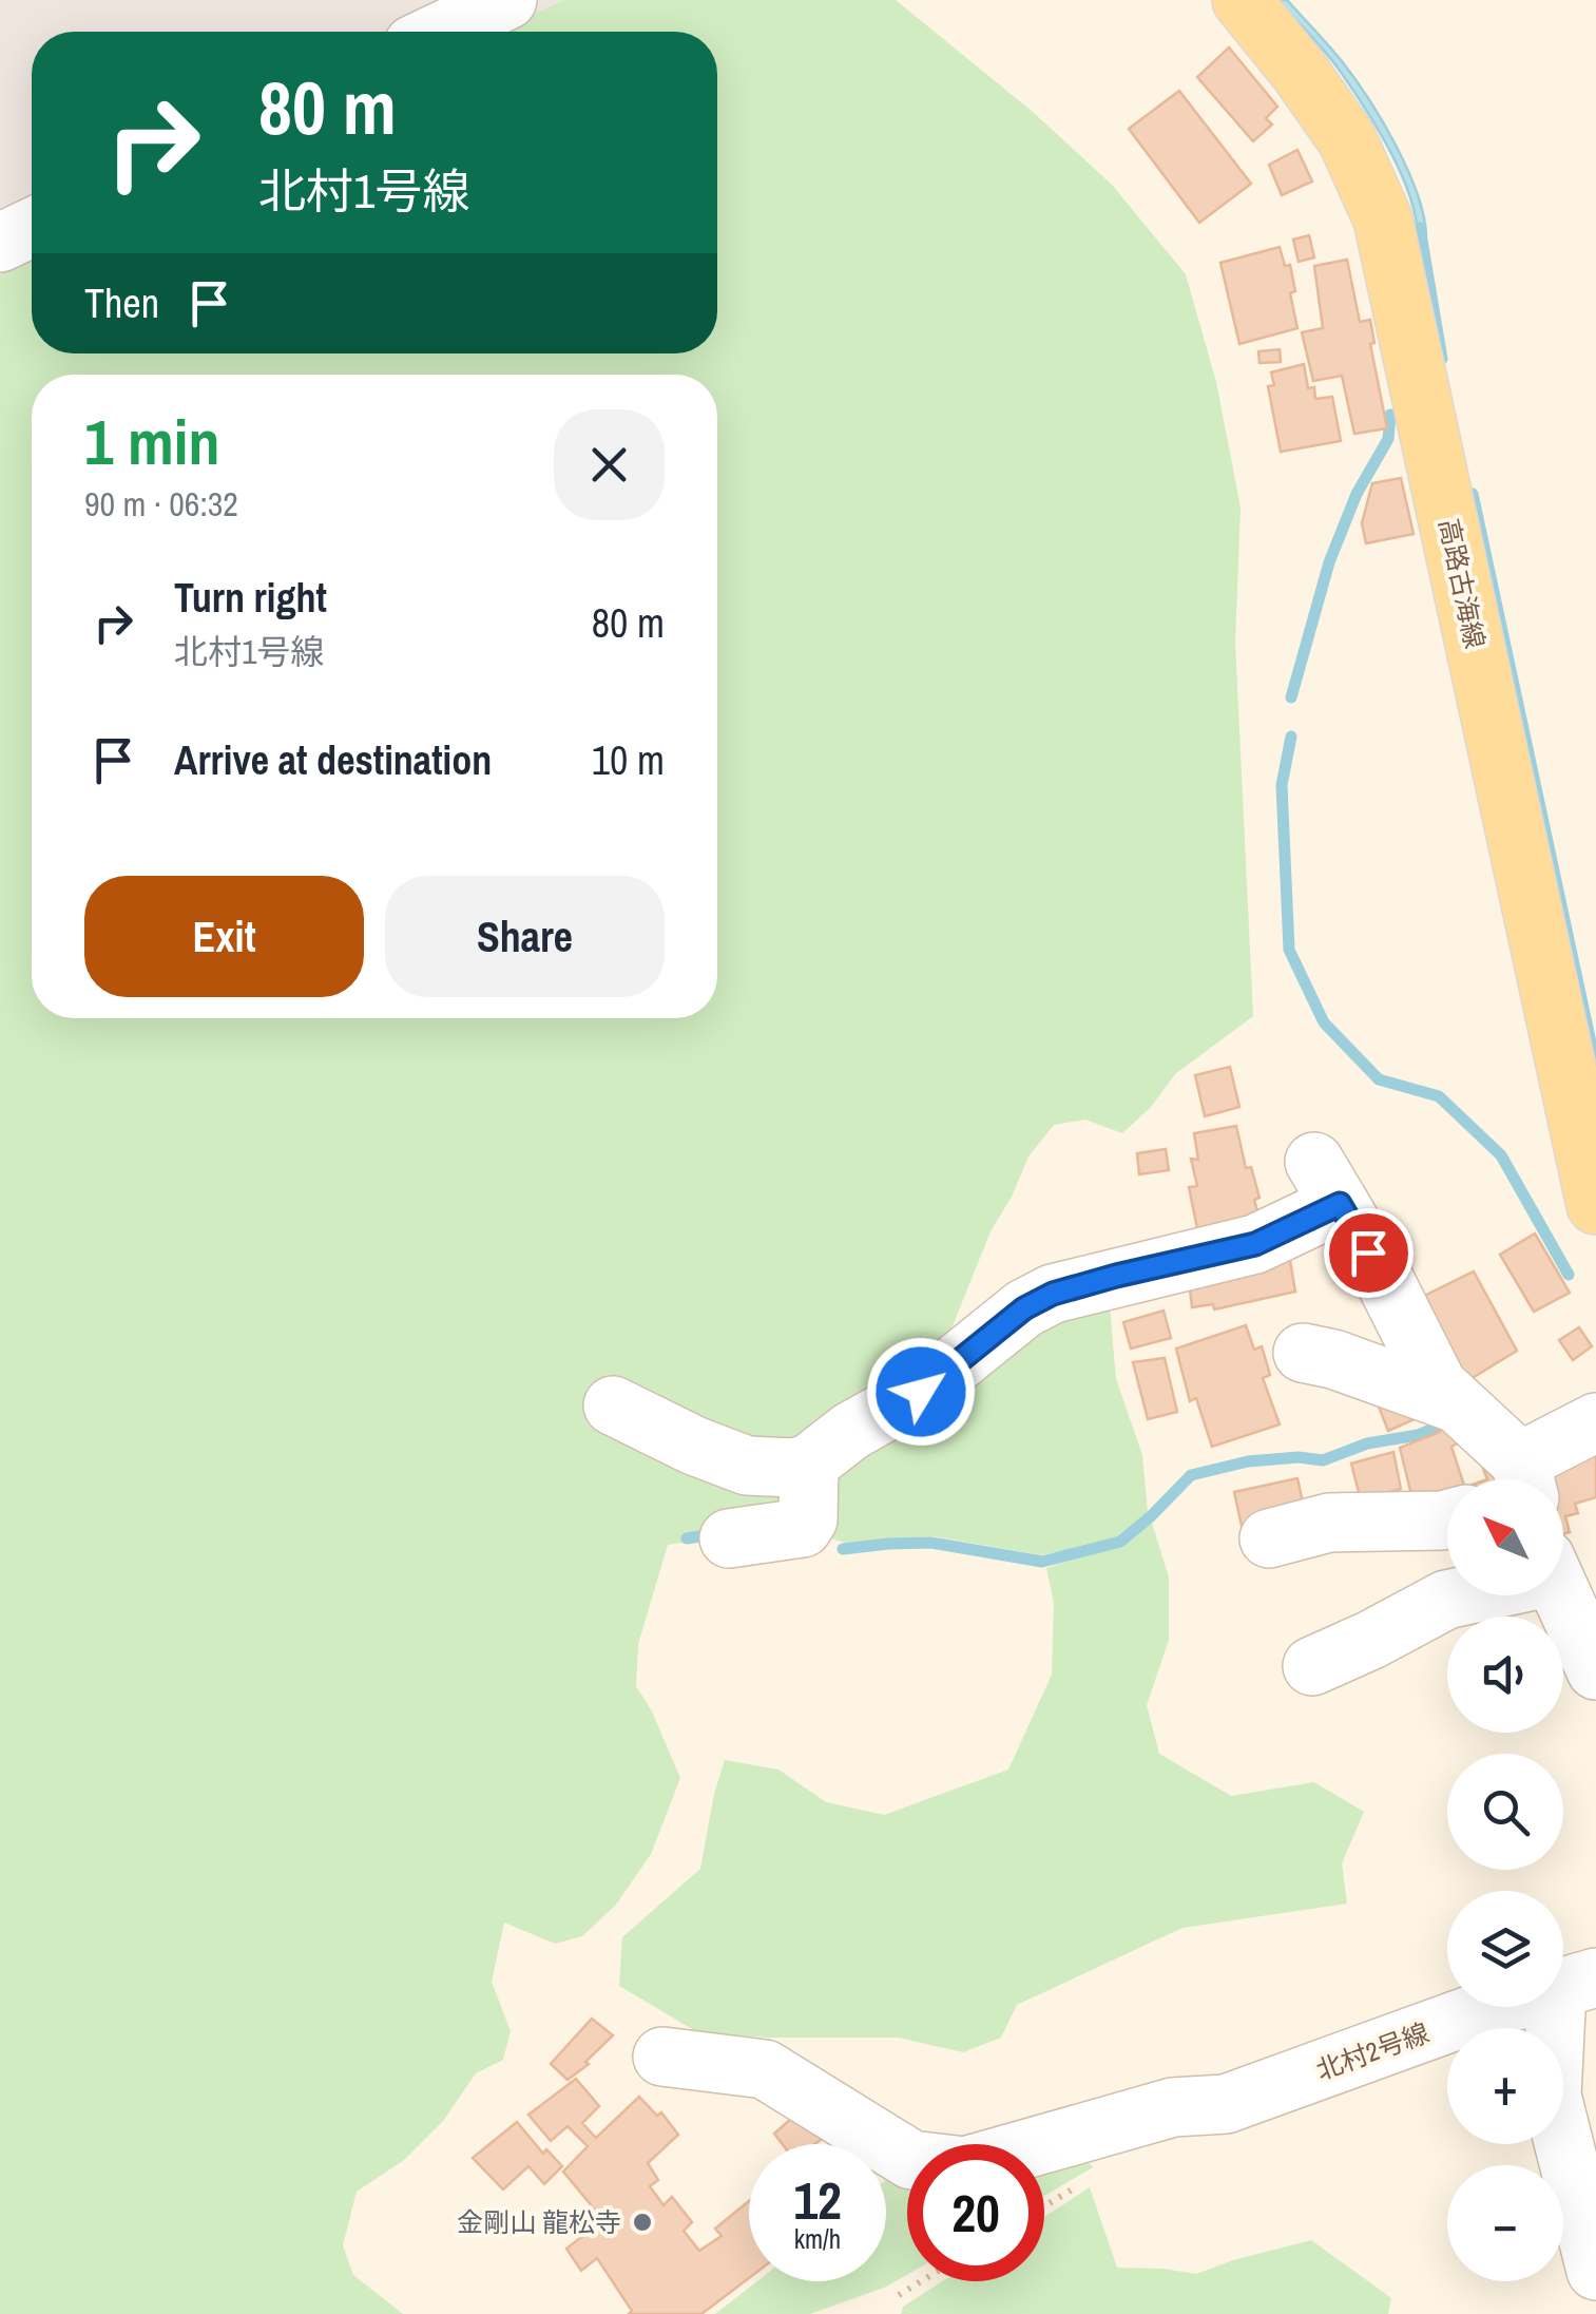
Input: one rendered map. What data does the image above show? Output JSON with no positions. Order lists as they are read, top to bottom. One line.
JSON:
{"streets":{"main road":["高路古海線"],"street":["北村2号線"]},"places":["金剛山 龍松寺"],"north":"top left","page":{"turn":["80 m","北村1号線"],"then":"Then","heading":["1 min","90 m · 06:32"],"list":[{"name":"Turn right","note":"北村1号線","value":"80 m"},{"name":"Arrive at destination","value":"10 m"}],"buttons":["Exit","Share"],"map_buttons":["+","−"],"speed":"12 km/h","limit":"20"}}
